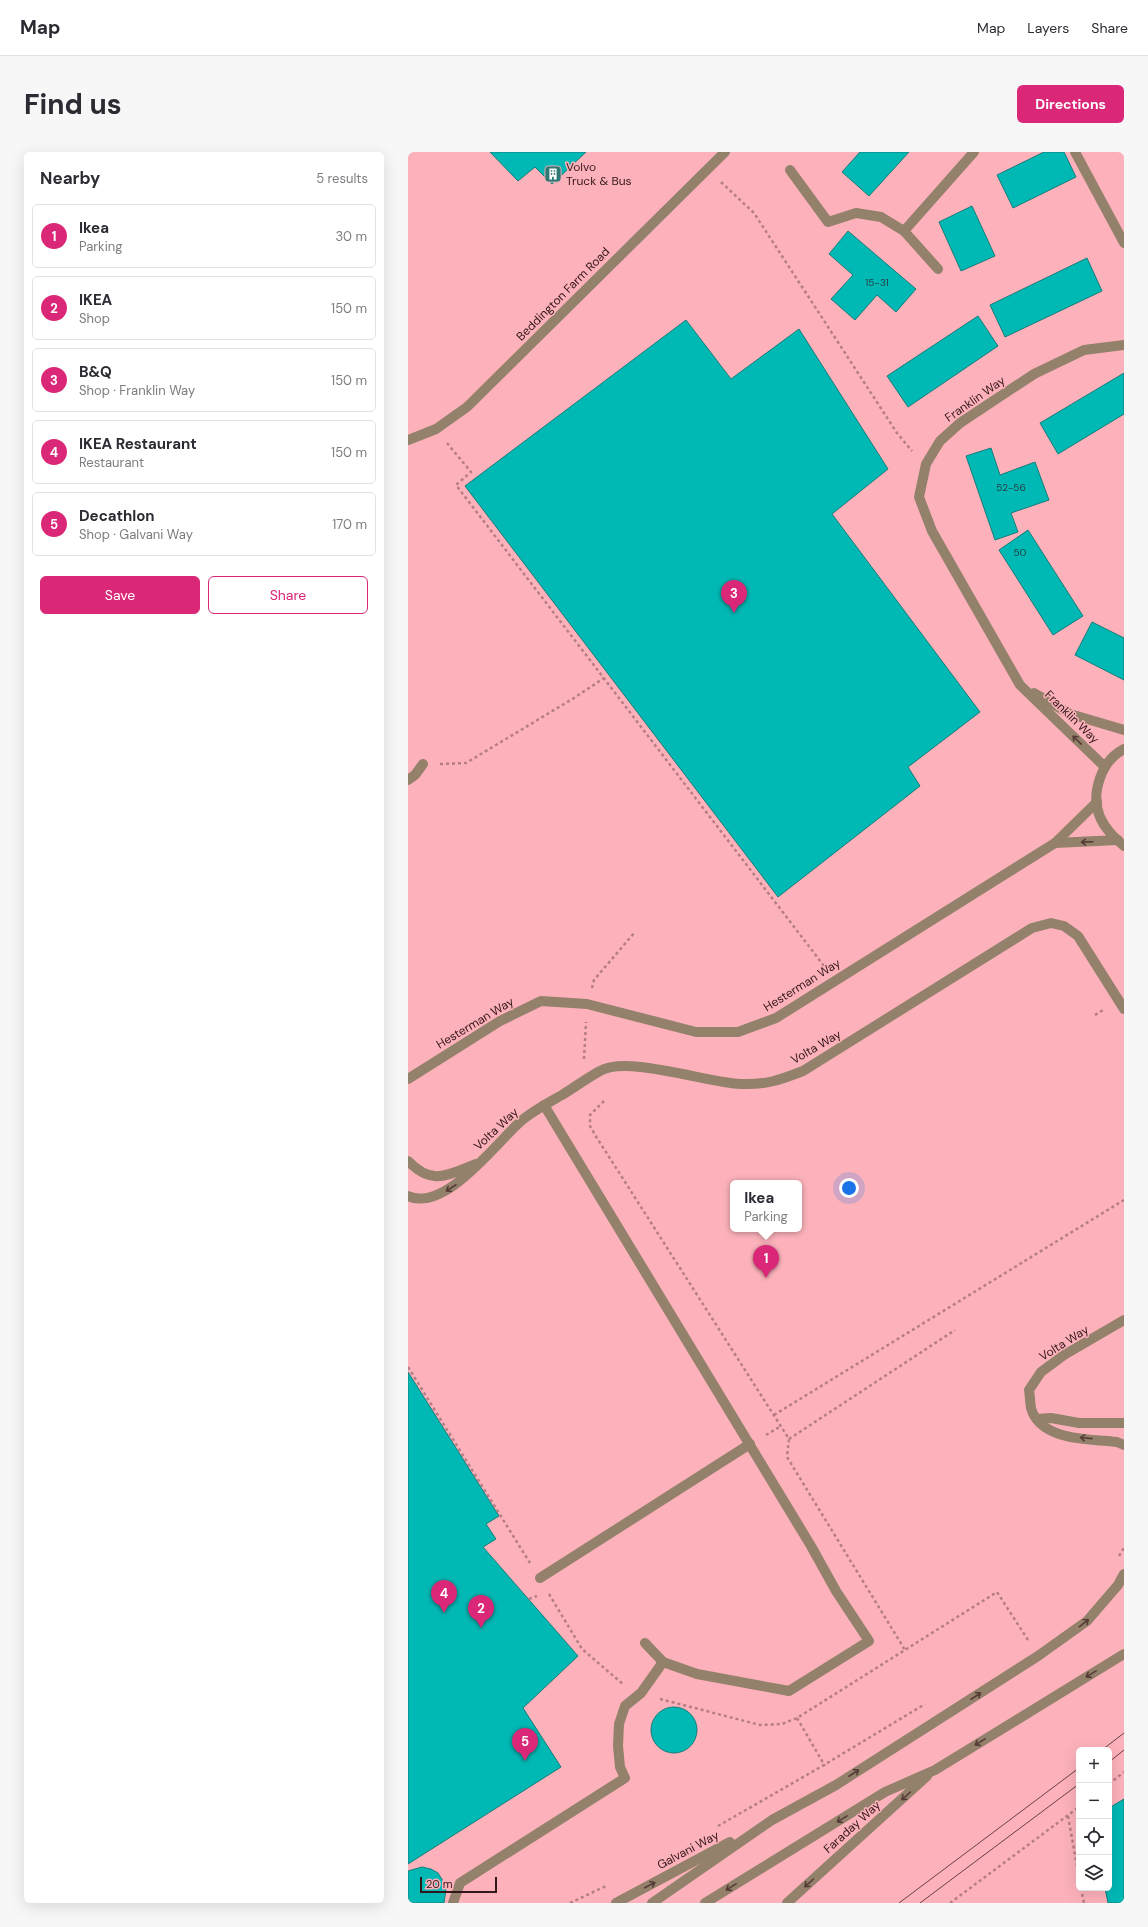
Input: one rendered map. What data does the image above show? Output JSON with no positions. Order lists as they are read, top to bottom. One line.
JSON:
{"streets":{"street":["Beddington Farm Road","Franklin Way","Hesterman Way","Volta Way","Faraday Way","Galvani Way"]},"places":{"building":["Volvo Truck & Bus"]},"house_numbers":["15-31","52-56","50"],"scale_bar":"20 m","page":{"header":"Map","nav":["Map","Layers","Share"],"buttons":["Directions",["Save","Share"]],"title":"Find us","heading":["Nearby","5 results"],"list":[{"mark":"1","name":"Ikea","note":"Parking","value":"30 m"},{"mark":"2","name":"IKEA","note":"Shop","value":"150 m"},{"mark":"3","name":"B&Q","note":"Shop · Franklin Way","value":"150 m"},{"mark":"4","name":"IKEA Restaurant","note":"Restaurant","value":"150 m"},{"mark":"5","name":"Decathlon","note":"Shop · Galvani Way","value":"170 m"}],"pins":["3","1","4","2","5"],"popup":["Ikea","Parking"],"map_buttons":["+","−"],"scale":"20 m"}}
